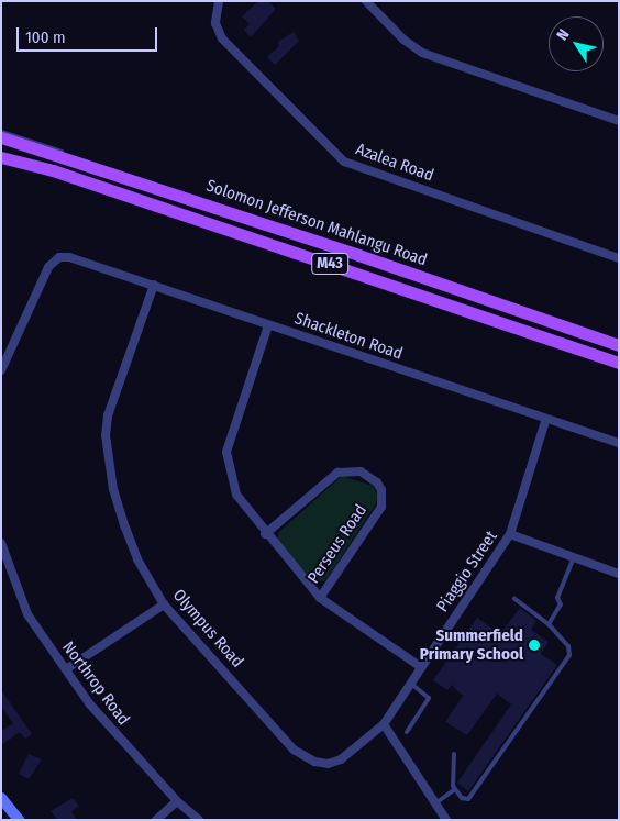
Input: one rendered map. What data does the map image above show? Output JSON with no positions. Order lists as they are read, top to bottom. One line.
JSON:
{"streets":{"main road":["Solomon Jefferson Mahlangu Road","M43"],"street":["Azalea Road","Shackleton Road","Perseus Road","Piaggio Street","Olympus Road","Northrop Road"]},"crossings":[["Shackleton Road","Perseus Road"],["Shackleton Road","Piaggio Street"],["Shackleton Road","Olympus Road"],["Perseus Road","Piaggio Street"],["Piaggio Street","Olympus Road"]],"places":["Summerfield Primary School"],"scale_bar":"100 m","north":"top left"}
